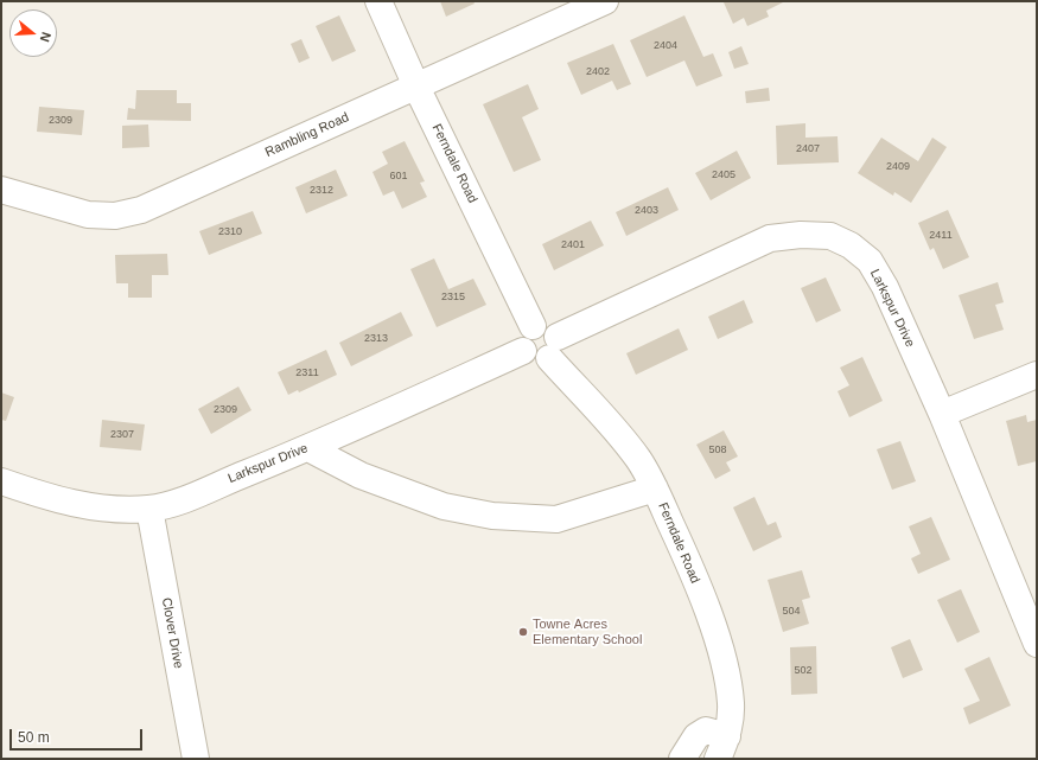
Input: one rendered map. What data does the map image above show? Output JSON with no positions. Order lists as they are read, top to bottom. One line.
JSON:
{"streets":{"street":["Rambling Road","Ferndale Road","Larkspur Drive","Clover Drive"]},"crossings":[["Rambling Road","Ferndale Road"],["Ferndale Road","Larkspur Drive"],["Larkspur Drive","Clover Drive"]],"places":["Towne Acres Elementary School"],"house_numbers":["2404","2402","2309","2407","2409","2405","601","2312","2403","2310","2411","2401","2315","2313","2311","2309","2307","508","504","502"],"scale_bar":"50 m","north":"right"}
